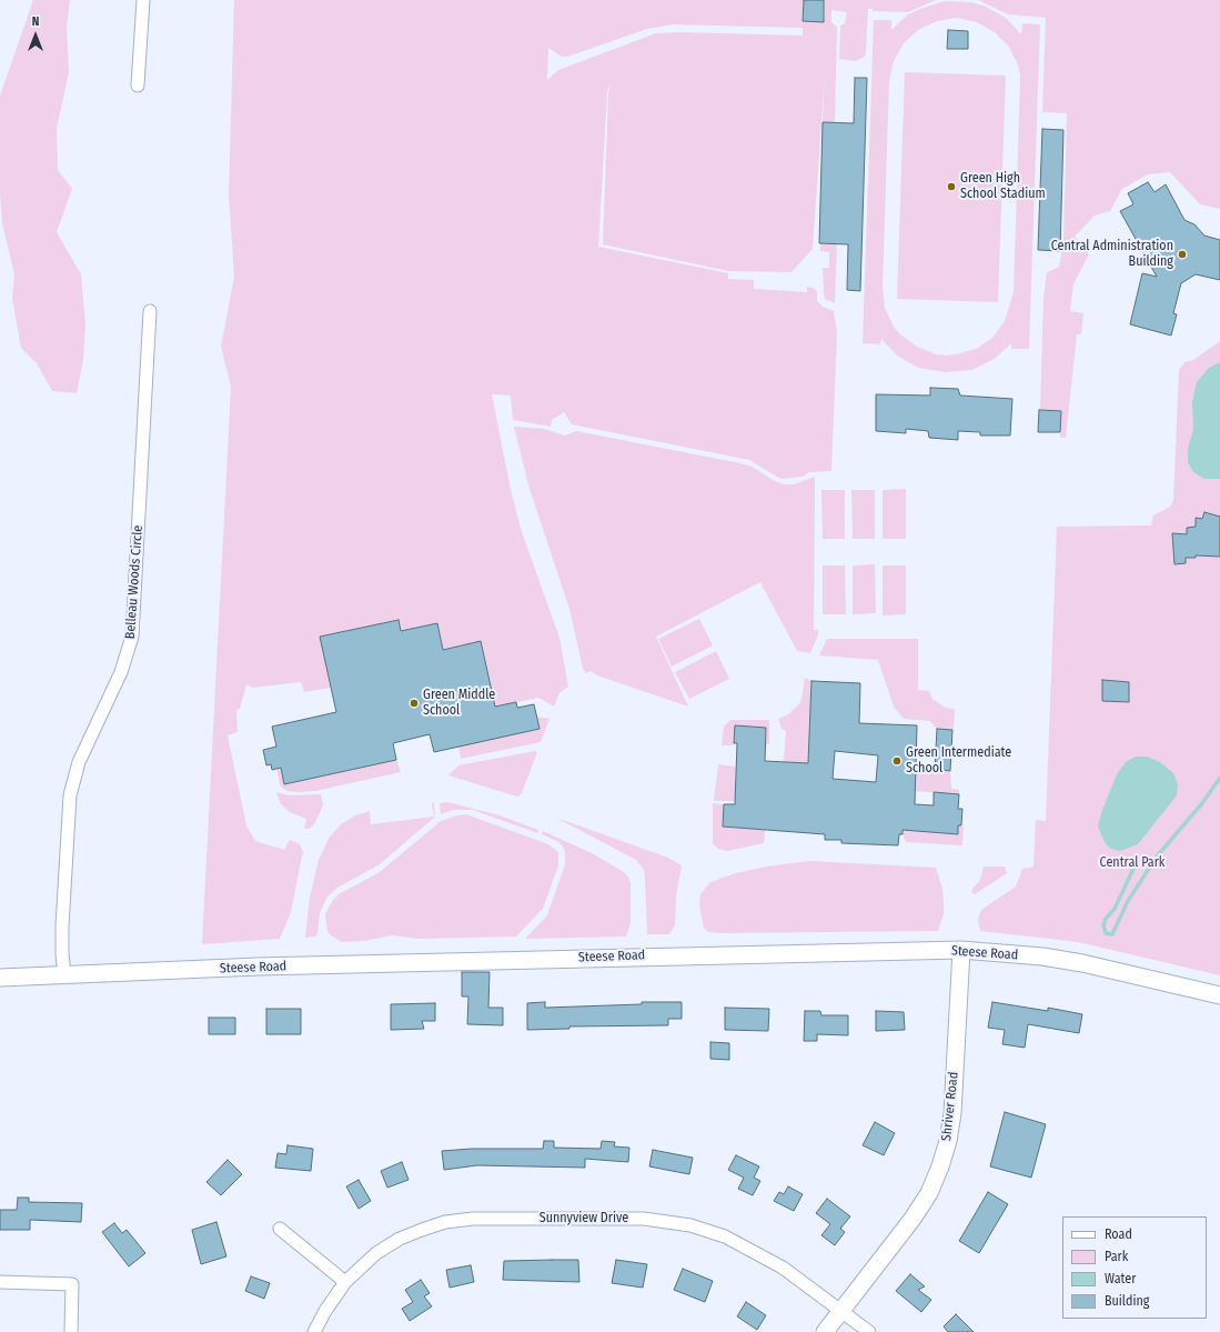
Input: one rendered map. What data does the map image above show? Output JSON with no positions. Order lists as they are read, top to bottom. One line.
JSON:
{"streets":{"street":["Belleau Woods Circle","Steese Road","Shriver Road","Sunnyview Drive"]},"crossings":[["Belleau Woods Circle","Steese Road"],["Steese Road","Shriver Road"],["Shriver Road","Sunnyview Drive"]],"parks":["Central Park"],"places":["Green High School Stadium","Central Administration Building","Green Middle School","Green Intermediate School"],"legend":["Road","Park","Water","Building"],"north":"top"}
